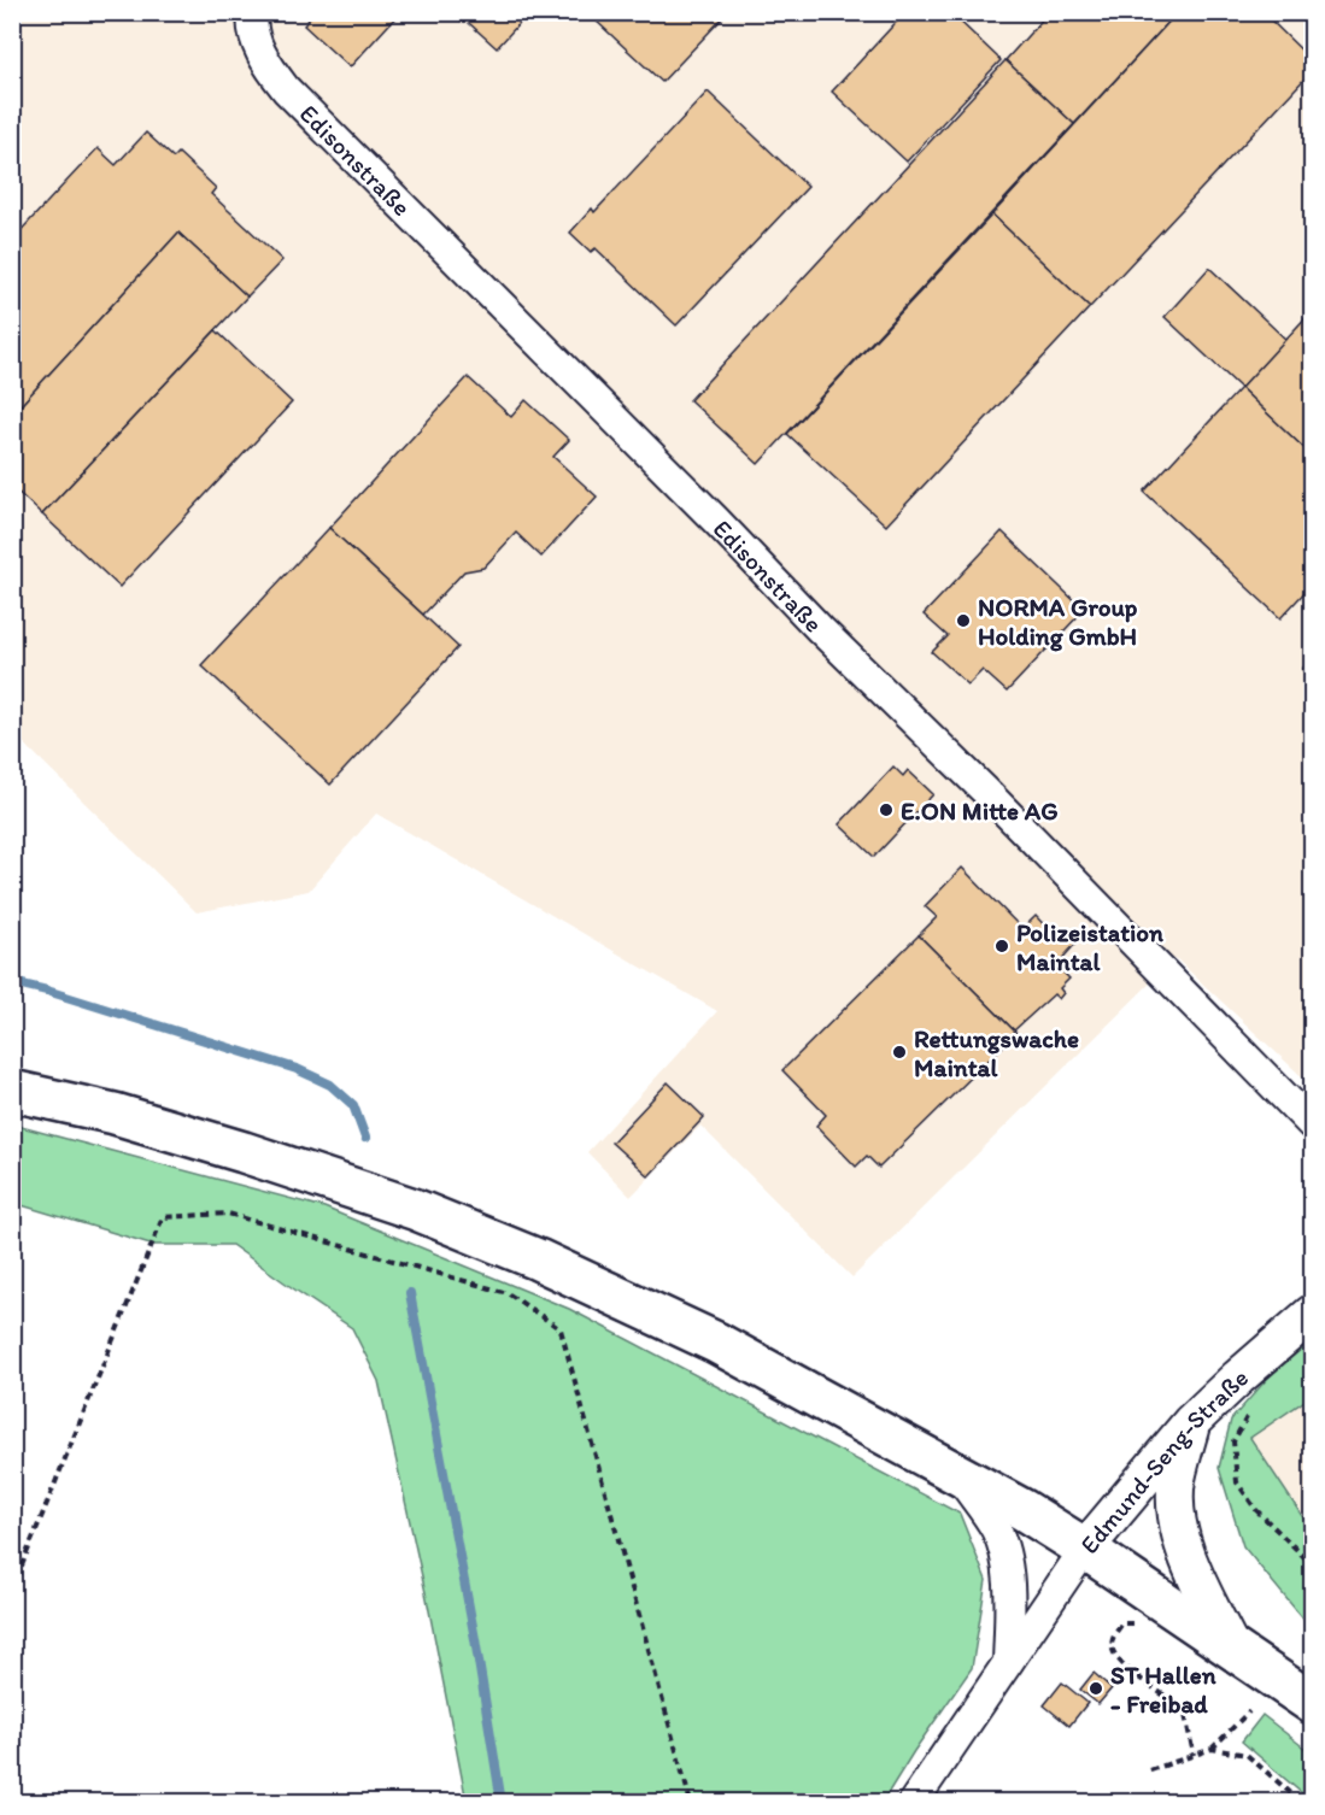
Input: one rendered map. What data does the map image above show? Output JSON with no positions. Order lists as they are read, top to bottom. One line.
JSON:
{"streets":{"street":["Edisonstraße","Edmund-Seng-Straße"]},"places":["NORMA Group Holding GmbH","E.ON Mitte AG","Polizeistation Maintal","Rettungswache Maintal","ST Hallen - Freibad"]}
